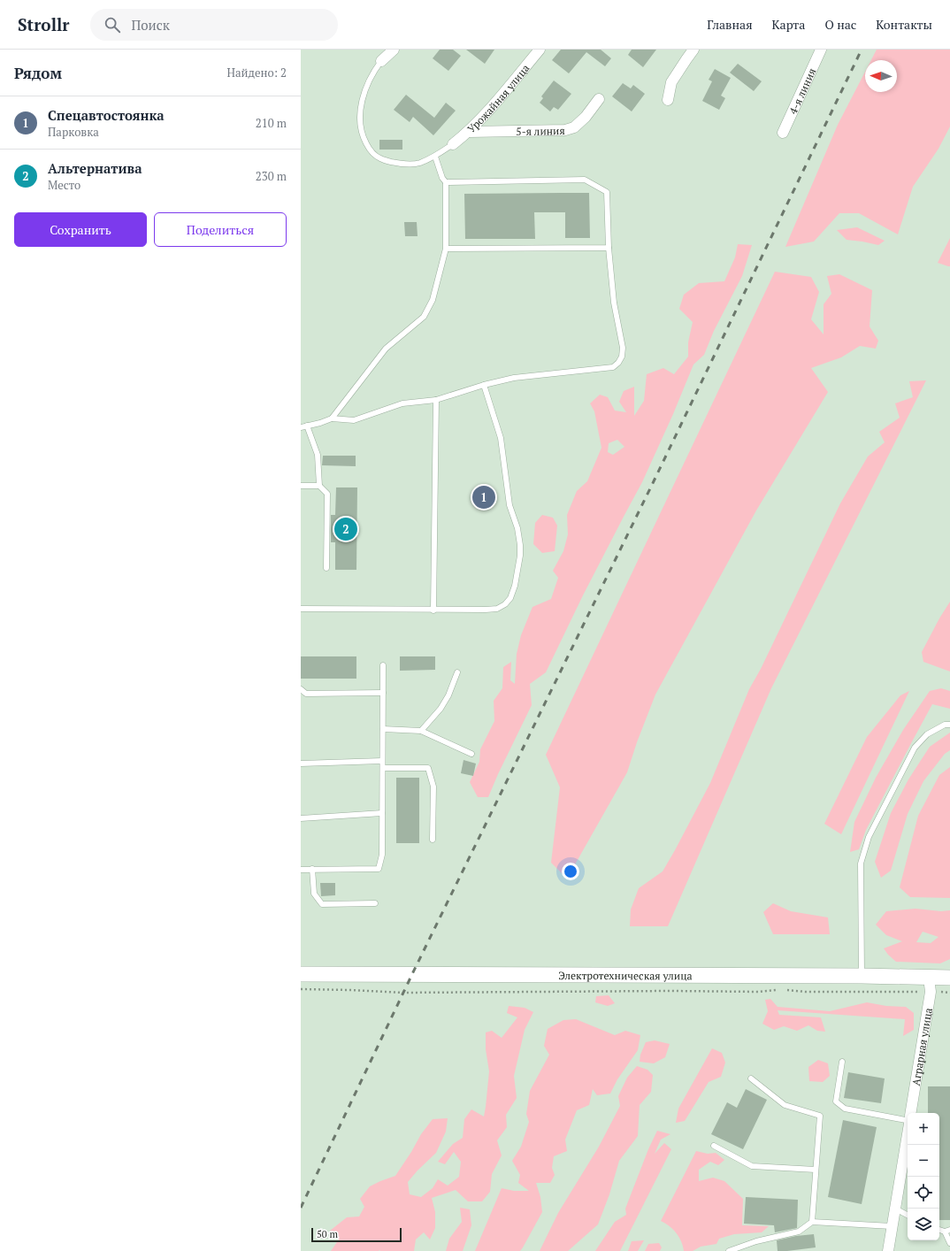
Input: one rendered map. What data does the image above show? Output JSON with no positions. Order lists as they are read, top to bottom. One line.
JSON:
{"streets":{"main road":["Электротехническая улица"],"street":["4-я линия","Урожайная улица","5-я линия","Аграрная улица"]},"crossings":[["Урожайная улица","5-я линия"],["Электротехническая улица","Аграрная улица"]],"scale_bar":"50 m","north":"left","page":{"header":"Strollr","search":"Поиск","nav":["Главная","Карта","О нас","Контакты"],"heading":["Рядом","Найдено: 2"],"list":[{"mark":"1","name":"Спецавтостоянка","note":"Парковка","value":"210 m"},{"mark":"2","name":"Альтернатива","note":"Место","value":"230 m"}],"buttons":["Сохранить","Поделиться"],"pins":["1","2"],"map_buttons":["+","−"],"scale":"50 m"}}
